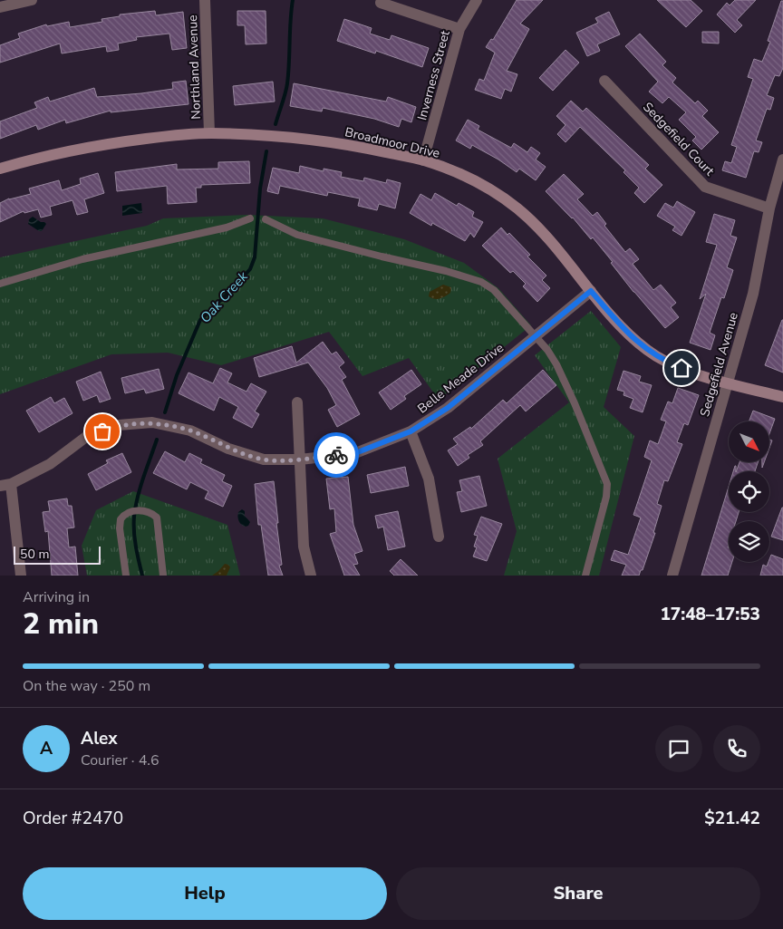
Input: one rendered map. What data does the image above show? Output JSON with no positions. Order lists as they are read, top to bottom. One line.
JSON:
{"streets":{"street":["Northland Avenue","Inverness Street","Sedgefield Court","Broadmoor Drive","Sedgefield Avenue","Belle Meade Drive"]},"crossings":[["Northland Avenue","Broadmoor Drive"],["Inverness Street","Broadmoor Drive"],["Sedgefield Court","Sedgefield Avenue"],["Broadmoor Drive","Sedgefield Avenue"],["Broadmoor Drive","Belle Meade Drive"]],"water":["Oak Creek"],"scale_bar":"50 m","north":"bottom right","page":{"scale":"50 m","heading":["2 min","Arriving in","17:48–17:53"],"panel":["Alex","Courier · 4.6","Order #2470","$21.42"],"bar":"On the way · 250 m","round":"A","buttons":["Help","Share"]}}
